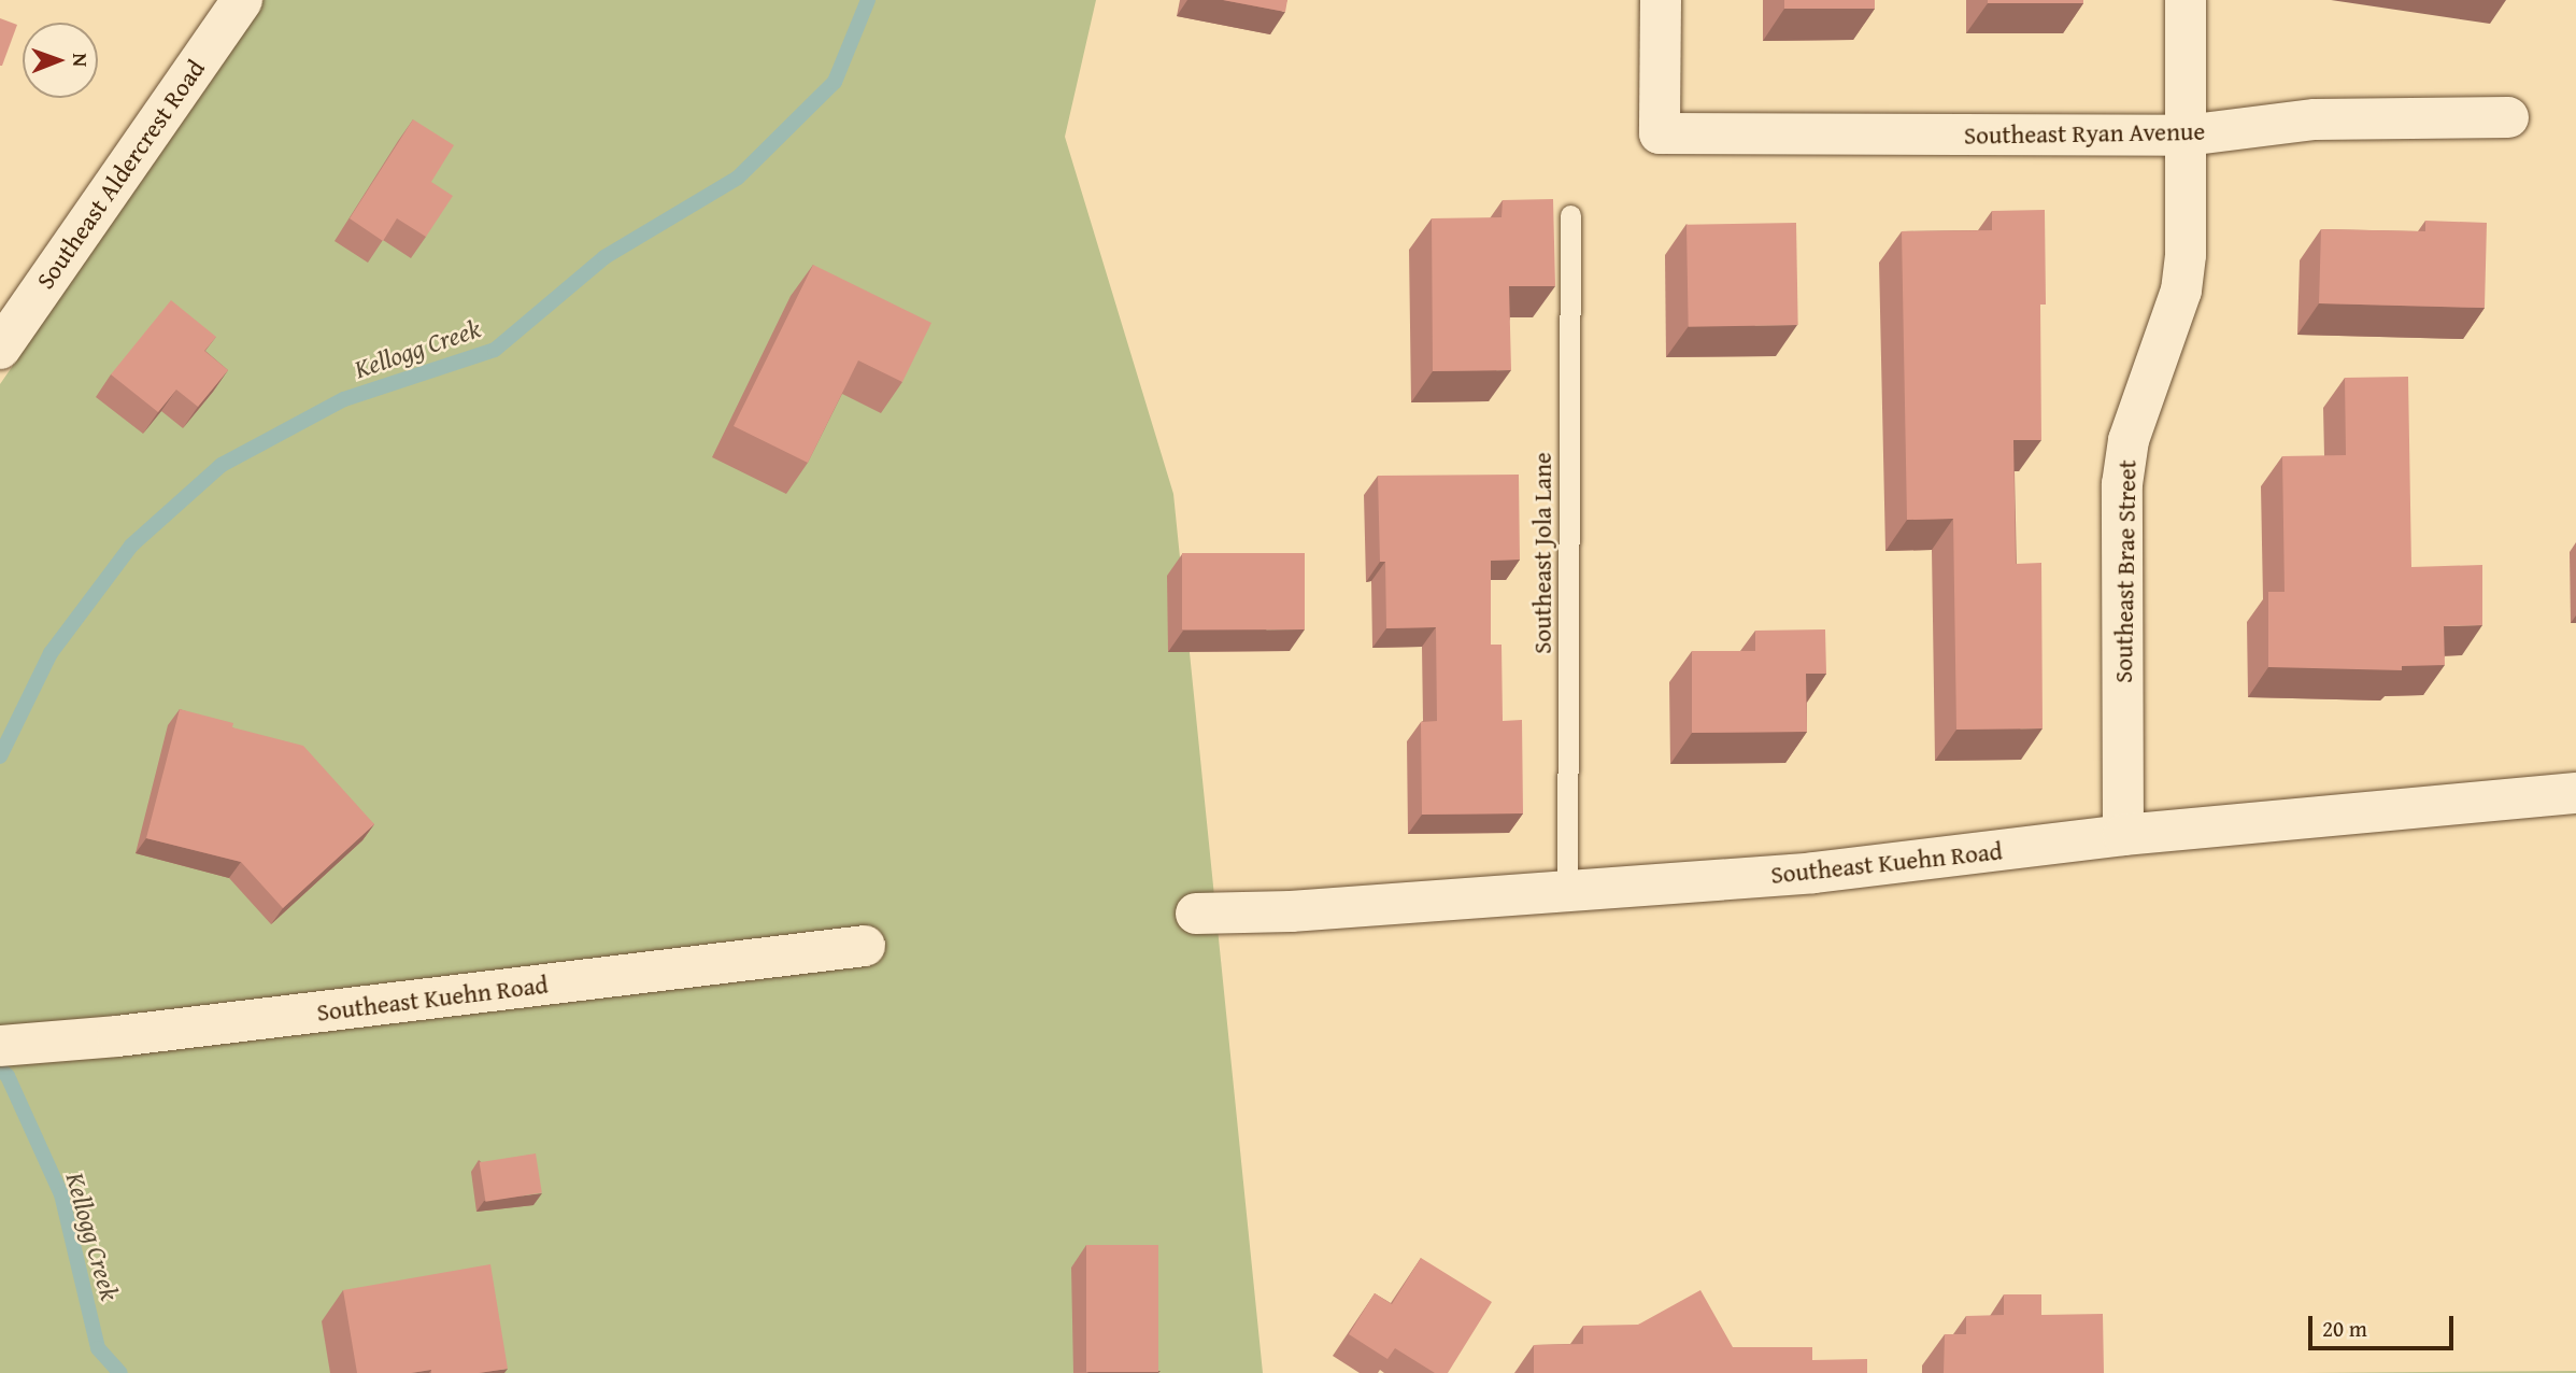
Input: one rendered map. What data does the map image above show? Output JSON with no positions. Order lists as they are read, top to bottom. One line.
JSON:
{"streets":{"street":["Southeast Ryan Avenue","Southeast Aldercrest Road","Southeast Brae Street","Southeast Kuehn Road"],"lane":["Southeast Jola Lane"]},"crossings":[["Southeast Ryan Avenue","Southeast Brae Street"],["Southeast Jola Lane","Southeast Kuehn Road"],["Southeast Brae Street","Southeast Kuehn Road"]],"water":["Kellogg Creek"],"scale_bar":"20 m","north":"right"}
